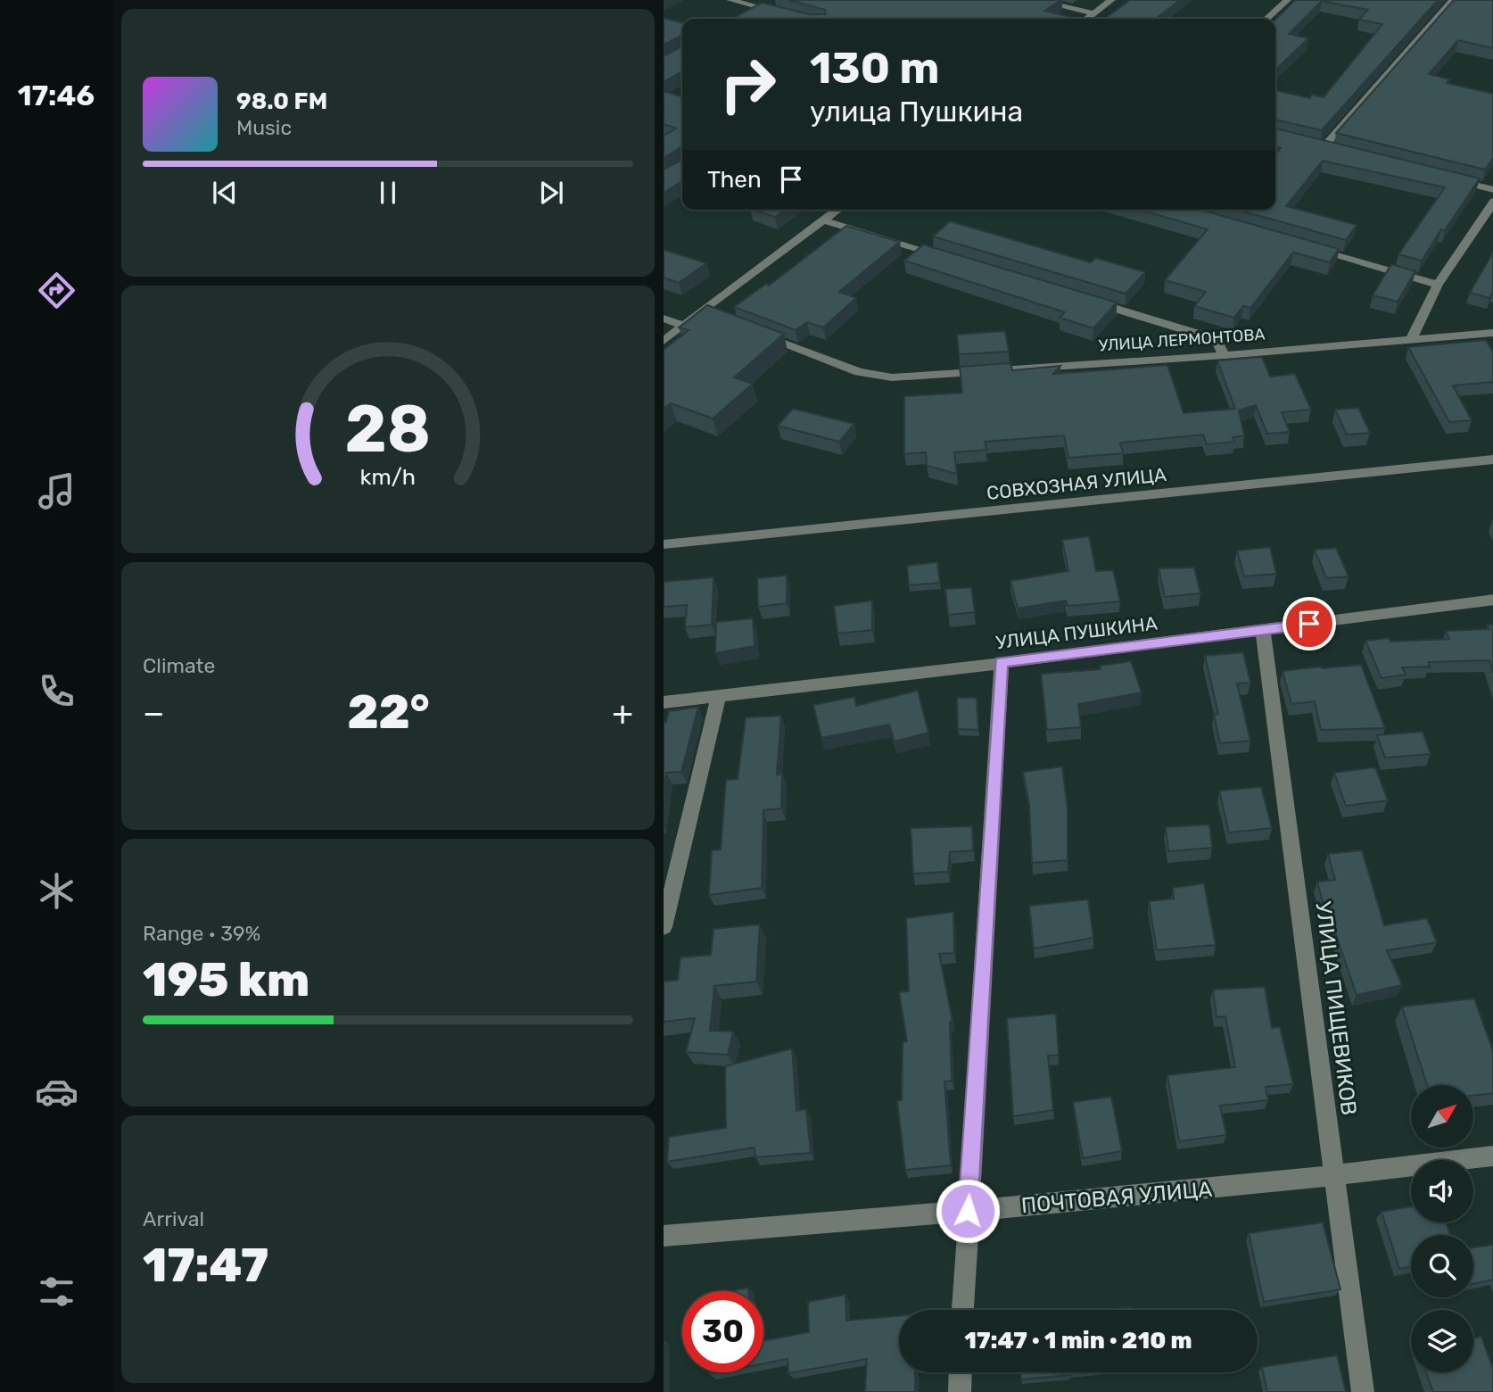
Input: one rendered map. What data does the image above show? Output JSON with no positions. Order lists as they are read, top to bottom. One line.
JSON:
{"streets":{"street":["УЛИЦА ЛЕРМОНТОВА","СОВХОЗНАЯ УЛИЦА","УЛИЦА ПУШКИНА","УЛИЦА ПИЩЕВИКОВ","ПОЧТОВАЯ УЛИЦА"]},"crossings":[["УЛИЦА ПУШКИНА","УЛИЦА ПИЩЕВИКОВ"],["УЛИЦА ПИЩЕВИКОВ","ПОЧТОВАЯ УЛИЦА"]],"north":"top right","page":{"tabs":"17:46","turn":["130 m","улица Пушкина"],"song":["98.0 FM","Music"],"then":"Then","tile":["Climate",["Range · 39%","195 km"],["Arrival","17:47"]],"heat":["−","22°","+"],"limit":"30","trip":"17:47 · 1 min · 210 m","gauge":["28","km/h"]}}
